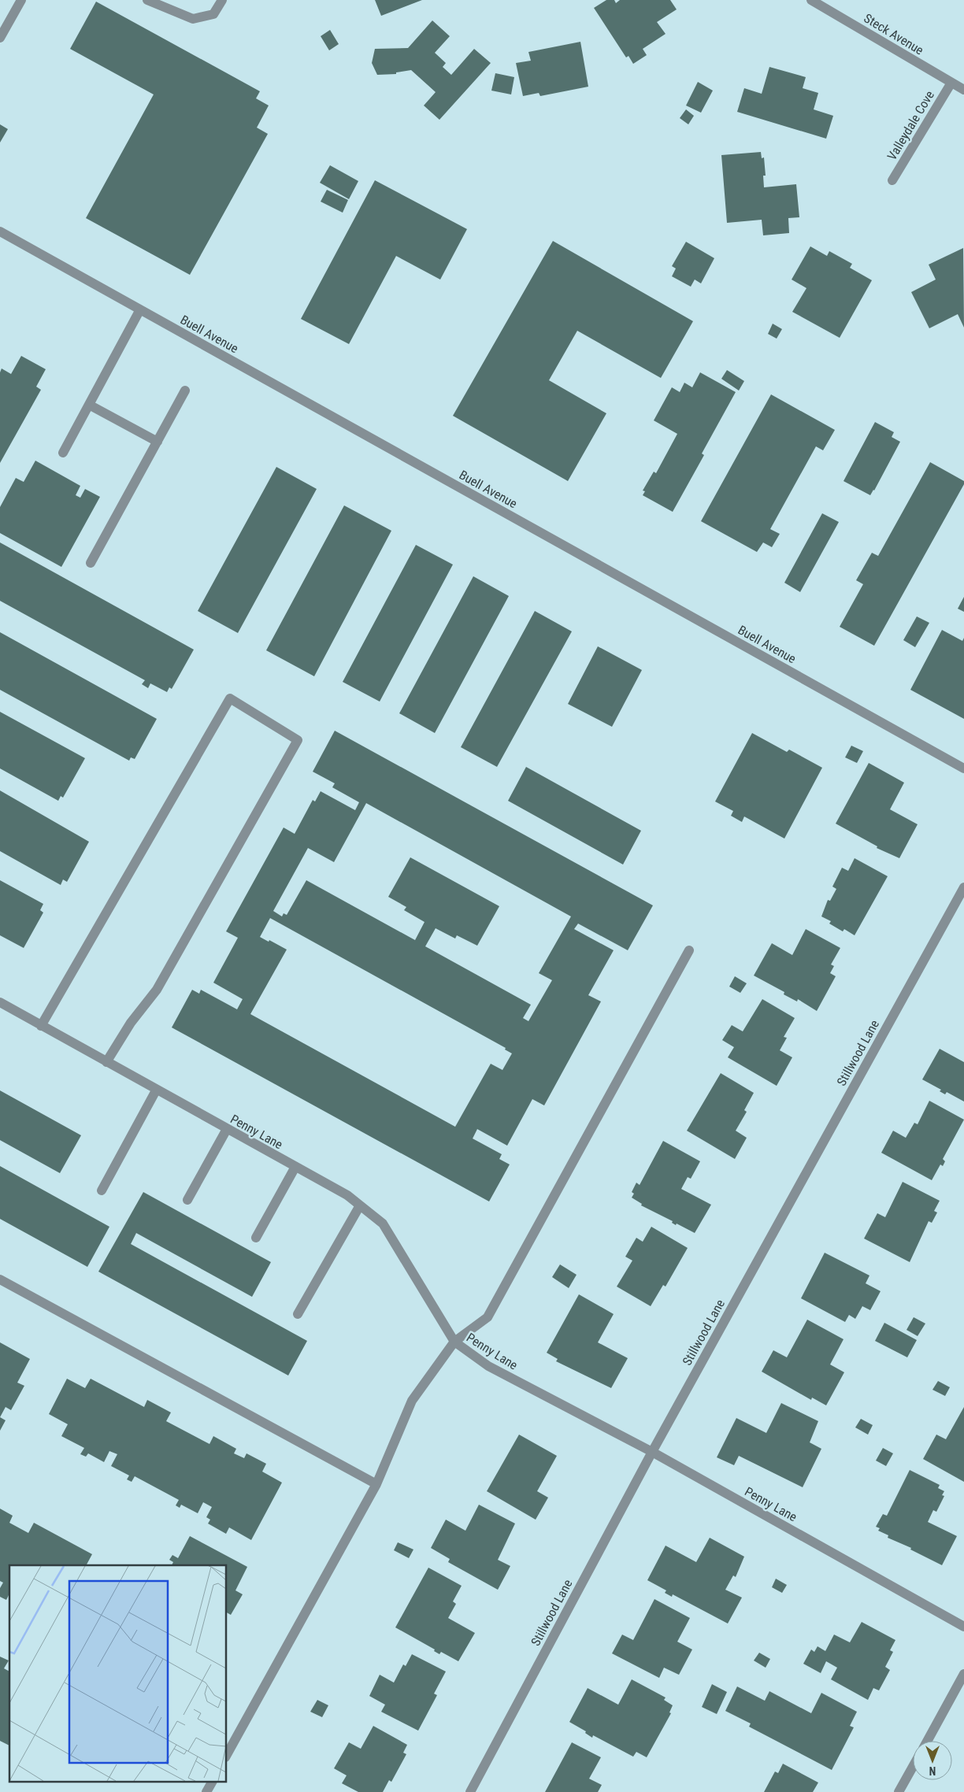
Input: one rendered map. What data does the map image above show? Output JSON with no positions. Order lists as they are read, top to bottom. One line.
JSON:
{"streets":{"street":["Steck Avenue","Valleydale Cove","Buell Avenue","Stillwood Lane","Penny Lane"]},"crossings":[["Steck Avenue","Valleydale Cove"],["Stillwood Lane","Penny Lane"]],"north":"bottom"}
